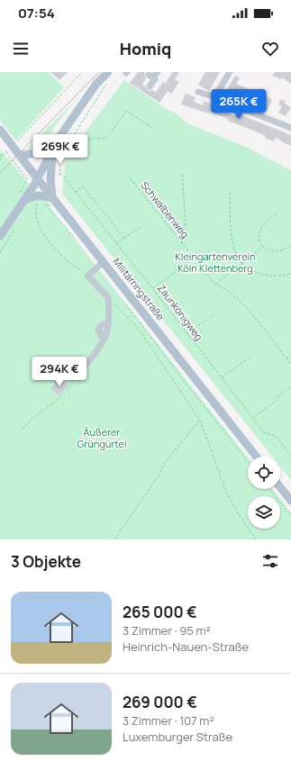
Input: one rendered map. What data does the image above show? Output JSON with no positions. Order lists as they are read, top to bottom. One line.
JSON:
{"streets":{"main road":["Militärringstraße"],"path":["Schwalbenweg","Zaunkönigweg"]},"parks":["Kleingartenverein Köln Klettenberg","Äußerer Grüngürtel"],"page":{"status":"07:54","header":"Homiq","price":["265K €","269K €","294K €"],"heading":"3 Objekte","list":[{"name":"265 000 €","note":"3 Zimmer · 95 m² · Heinrich-Nauen-Straße"},{"name":"269 000 €","note":"3 Zimmer · 107 m² · Luxemburger Straße"}]}}
